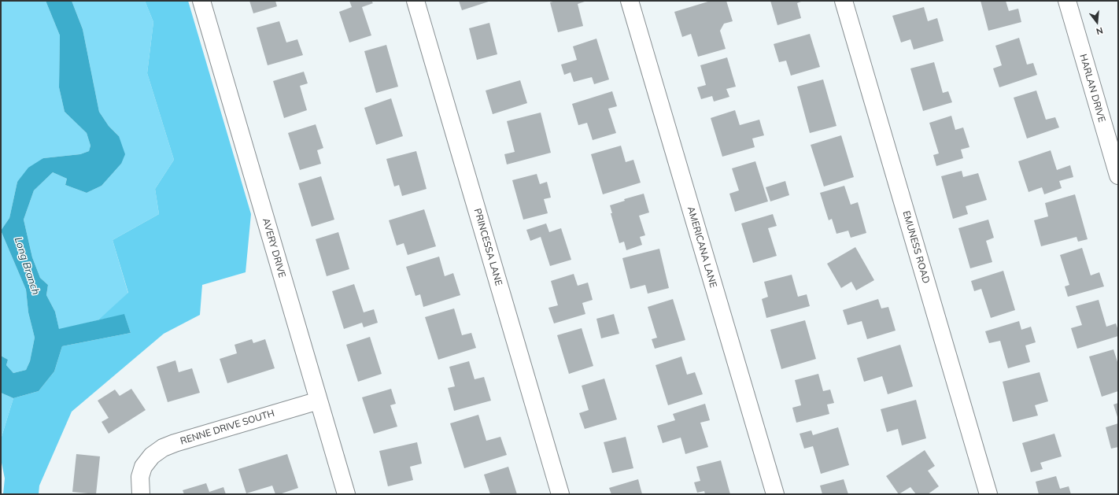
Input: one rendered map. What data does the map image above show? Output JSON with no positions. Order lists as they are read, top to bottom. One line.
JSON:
{"streets":{"street":["HARLAN DRIVE","PRINCESSA LANE","AMERICANA LANE","EMUNESS ROAD","AVERY DRIVE","RENNE DRIVE SOUTH"]},"crossings":[["AVERY DRIVE","RENNE DRIVE SOUTH"]],"water":["Long Branch"],"north":"bottom"}
